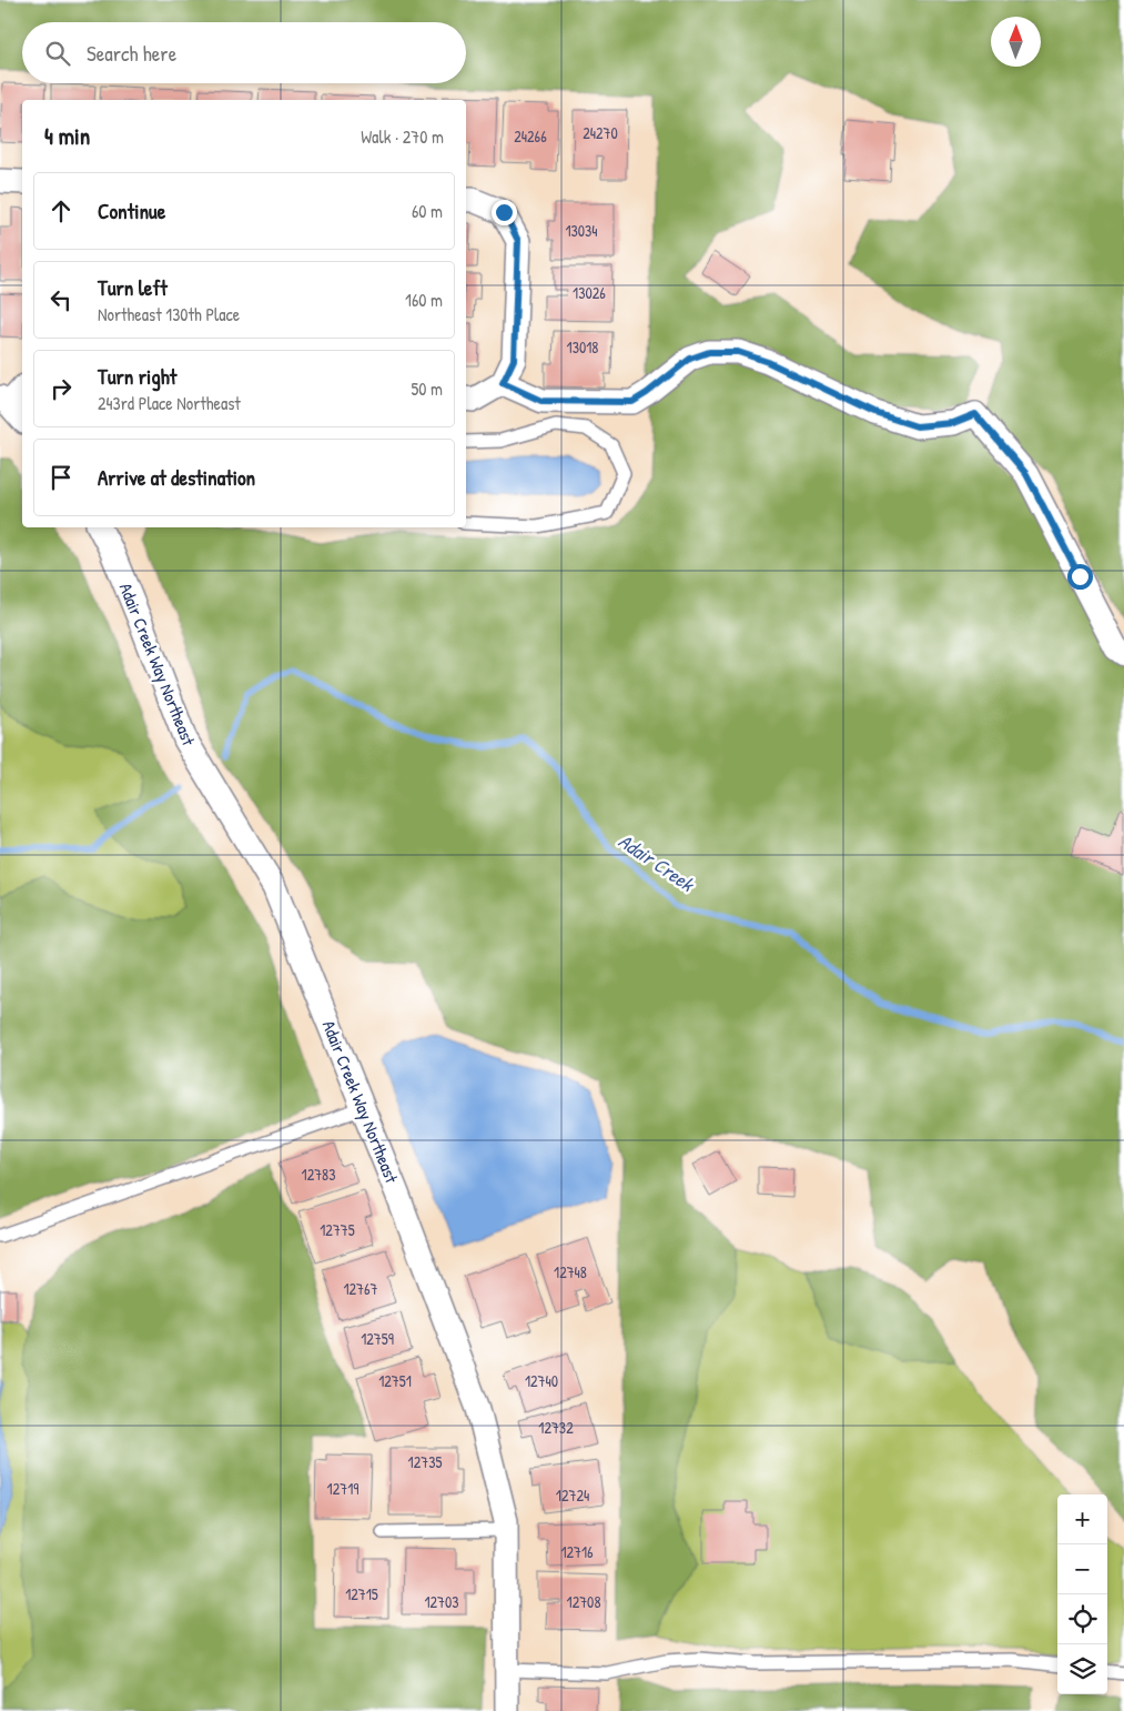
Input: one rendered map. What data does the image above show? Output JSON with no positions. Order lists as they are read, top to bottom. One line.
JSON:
{"streets":{"street":["Adair Creek Way Northeast"]},"water":["Adair Creek"],"house_numbers":["24270","24266","13034","13026","13018","12783","12775","12748","12767","12759","12751","12740","12732","12735","12719","12724","12716","12715","12703","12708"],"north":"top","page":{"search":"Search here","heading":["4 min","Walk · 270 m"],"list":[["Continue","60 m"],["Turn left","Northeast 130th Place","160 m"],["Turn right","243rd Place Northeast","50 m"],"Arrive at destination"],"map_buttons":["+","−"]}}
